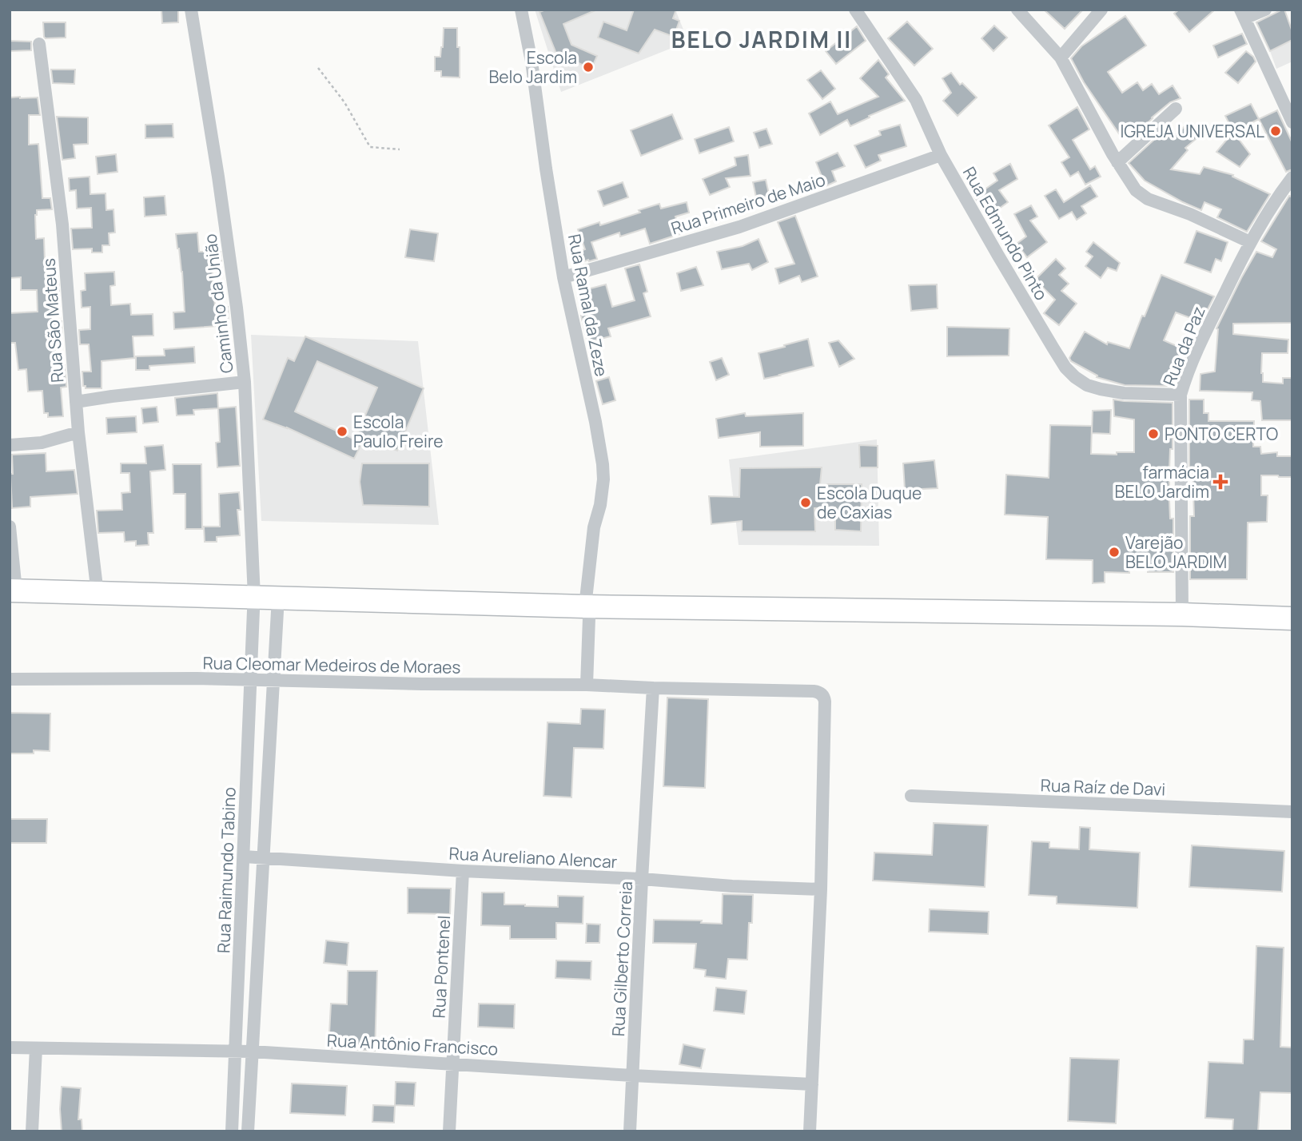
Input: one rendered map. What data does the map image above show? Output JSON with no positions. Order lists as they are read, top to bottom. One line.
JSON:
{"streets":{"street":["Rua Primeiro de Maio","Rua Edmundo Pinto","Caminho da União","Rua Ramal da Zeze","Rua São Mateus","Rua da Paz","Rua Cleomar Medeiros de Moraes","Rua Raíz de Davi","Rua Aureliano Alencar","Rua Raimundo Tabino","Rua Gilberto Correia","Rua Pontenel","Rua Antônio Francisco"]},"crossings":[["Rua Primeiro de Maio","Rua Edmundo Pinto"],["Rua Primeiro de Maio","Rua Ramal da Zeze"],["Rua Edmundo Pinto","Rua da Paz"],["Caminho da União","Rua Raimundo Tabino"],["Rua Ramal da Zeze","Rua Cleomar Medeiros de Moraes"],["Rua Cleomar Medeiros de Moraes","Rua Raimundo Tabino"],["Rua Cleomar Medeiros de Moraes","Rua Gilberto Correia"],["Rua Aureliano Alencar","Rua Raimundo Tabino"],["Rua Aureliano Alencar","Rua Gilberto Correia"],["Rua Aureliano Alencar","Rua Pontenel"],["Rua Raimundo Tabino","Rua Antônio Francisco"],["Rua Gilberto Correia","Rua Antônio Francisco"],["Rua Pontenel","Rua Antônio Francisco"]],"districts":["BELO JARDIM II"],"places":{"other":["Escola Belo Jardim","IGREJA UNIVERSAL","Escola Paulo Freire","PONTO CERTO","Escola Duque de Caxias","Varejão BELO JARDIM"],"health":["farmácia BELO Jardim"]}}
